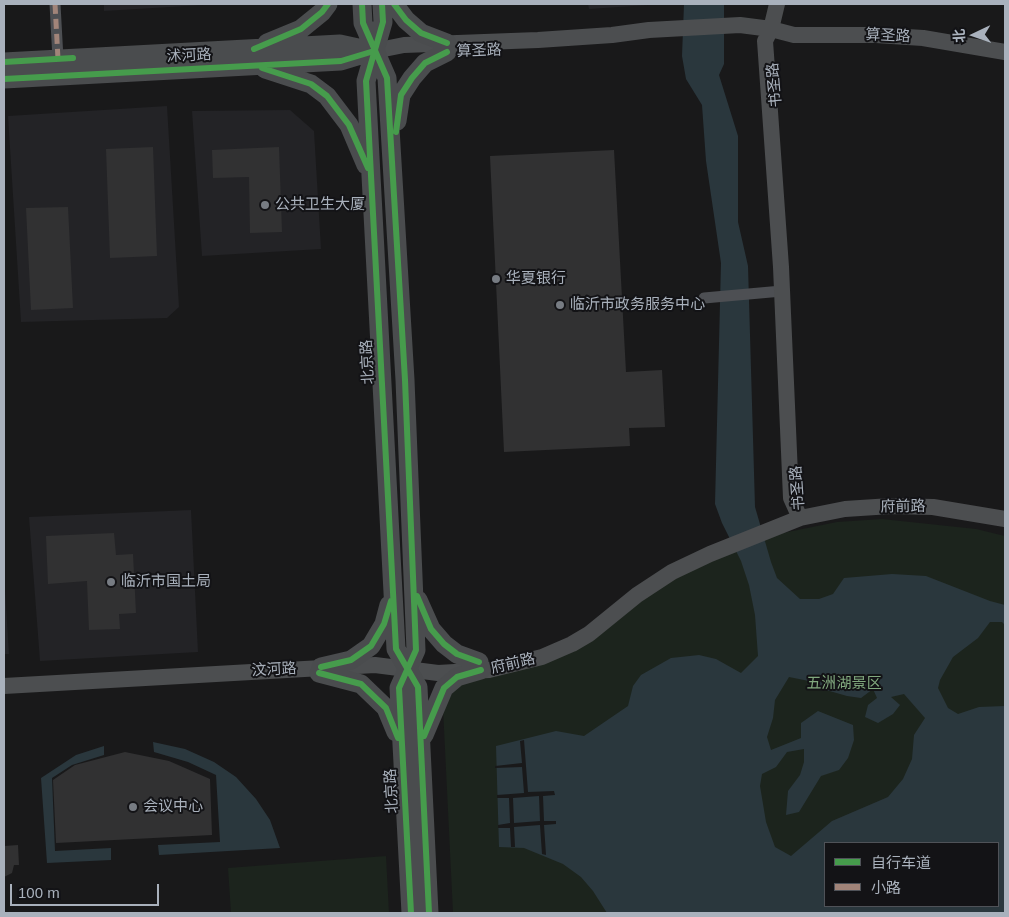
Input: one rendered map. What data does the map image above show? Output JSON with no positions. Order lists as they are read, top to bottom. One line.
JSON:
{"streets":{"main road":["沭河路","北京路"],"street":["算圣路","书圣路","府前路","汶河路"]},"crossings":[["算圣路","沭河路"],["算圣路","书圣路"],["算圣路","北京路"],["沭河路","北京路"],["书圣路","府前路"],["北京路","府前路"],["北京路","汶河路"],["府前路","汶河路"]],"parks":["五洲湖景区"],"places":["公共卫生大厦","华夏银行","临沂市政务服务中心","临沂市国土局","会议中心"],"legend":["自行车道","小路"],"scale_bar":"100 m","north":"left"}
